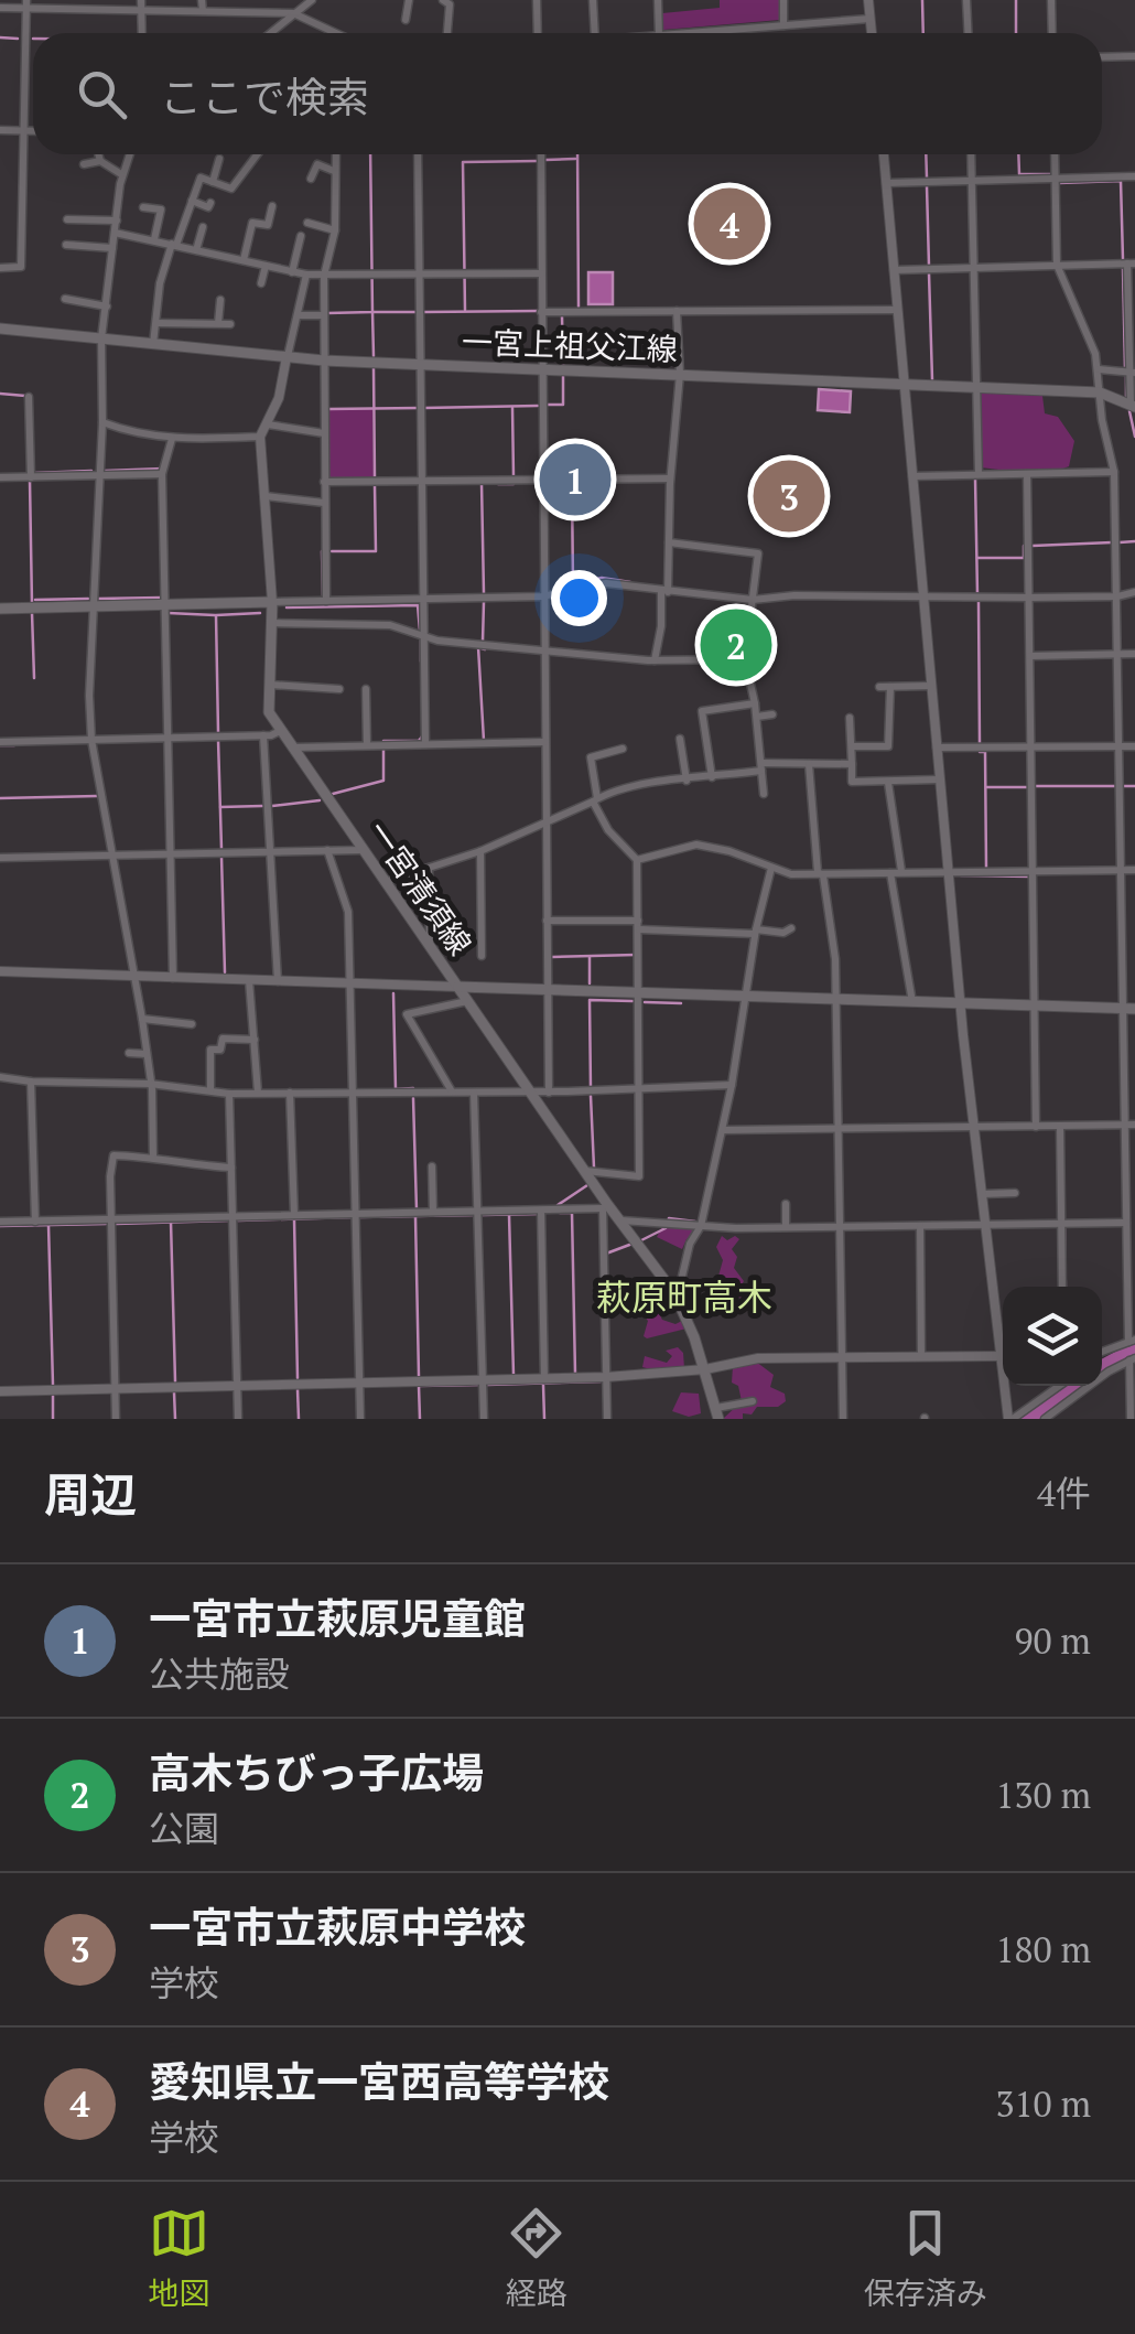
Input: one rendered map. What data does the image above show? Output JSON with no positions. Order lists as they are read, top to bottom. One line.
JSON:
{"streets":{"main road":["一宮上祖父江線","一宮清須線"]},"districts":["萩原町高木"],"page":{"search":"ここで検索","pins":["4","1","3","2"],"heading":["周辺","4件"],"list":[{"mark":"1","name":"一宮市立萩原児童館","note":"公共施設","value":"90 m"},{"mark":"2","name":"高木ちびっ子広場","note":"公園","value":"130 m"},{"mark":"3","name":"一宮市立萩原中学校","note":"学校","value":"180 m"},{"mark":"4","name":"愛知県立一宮西高等学校","note":"学校","value":"310 m"}],"nav":["地図","経路","保存済み"]}}
